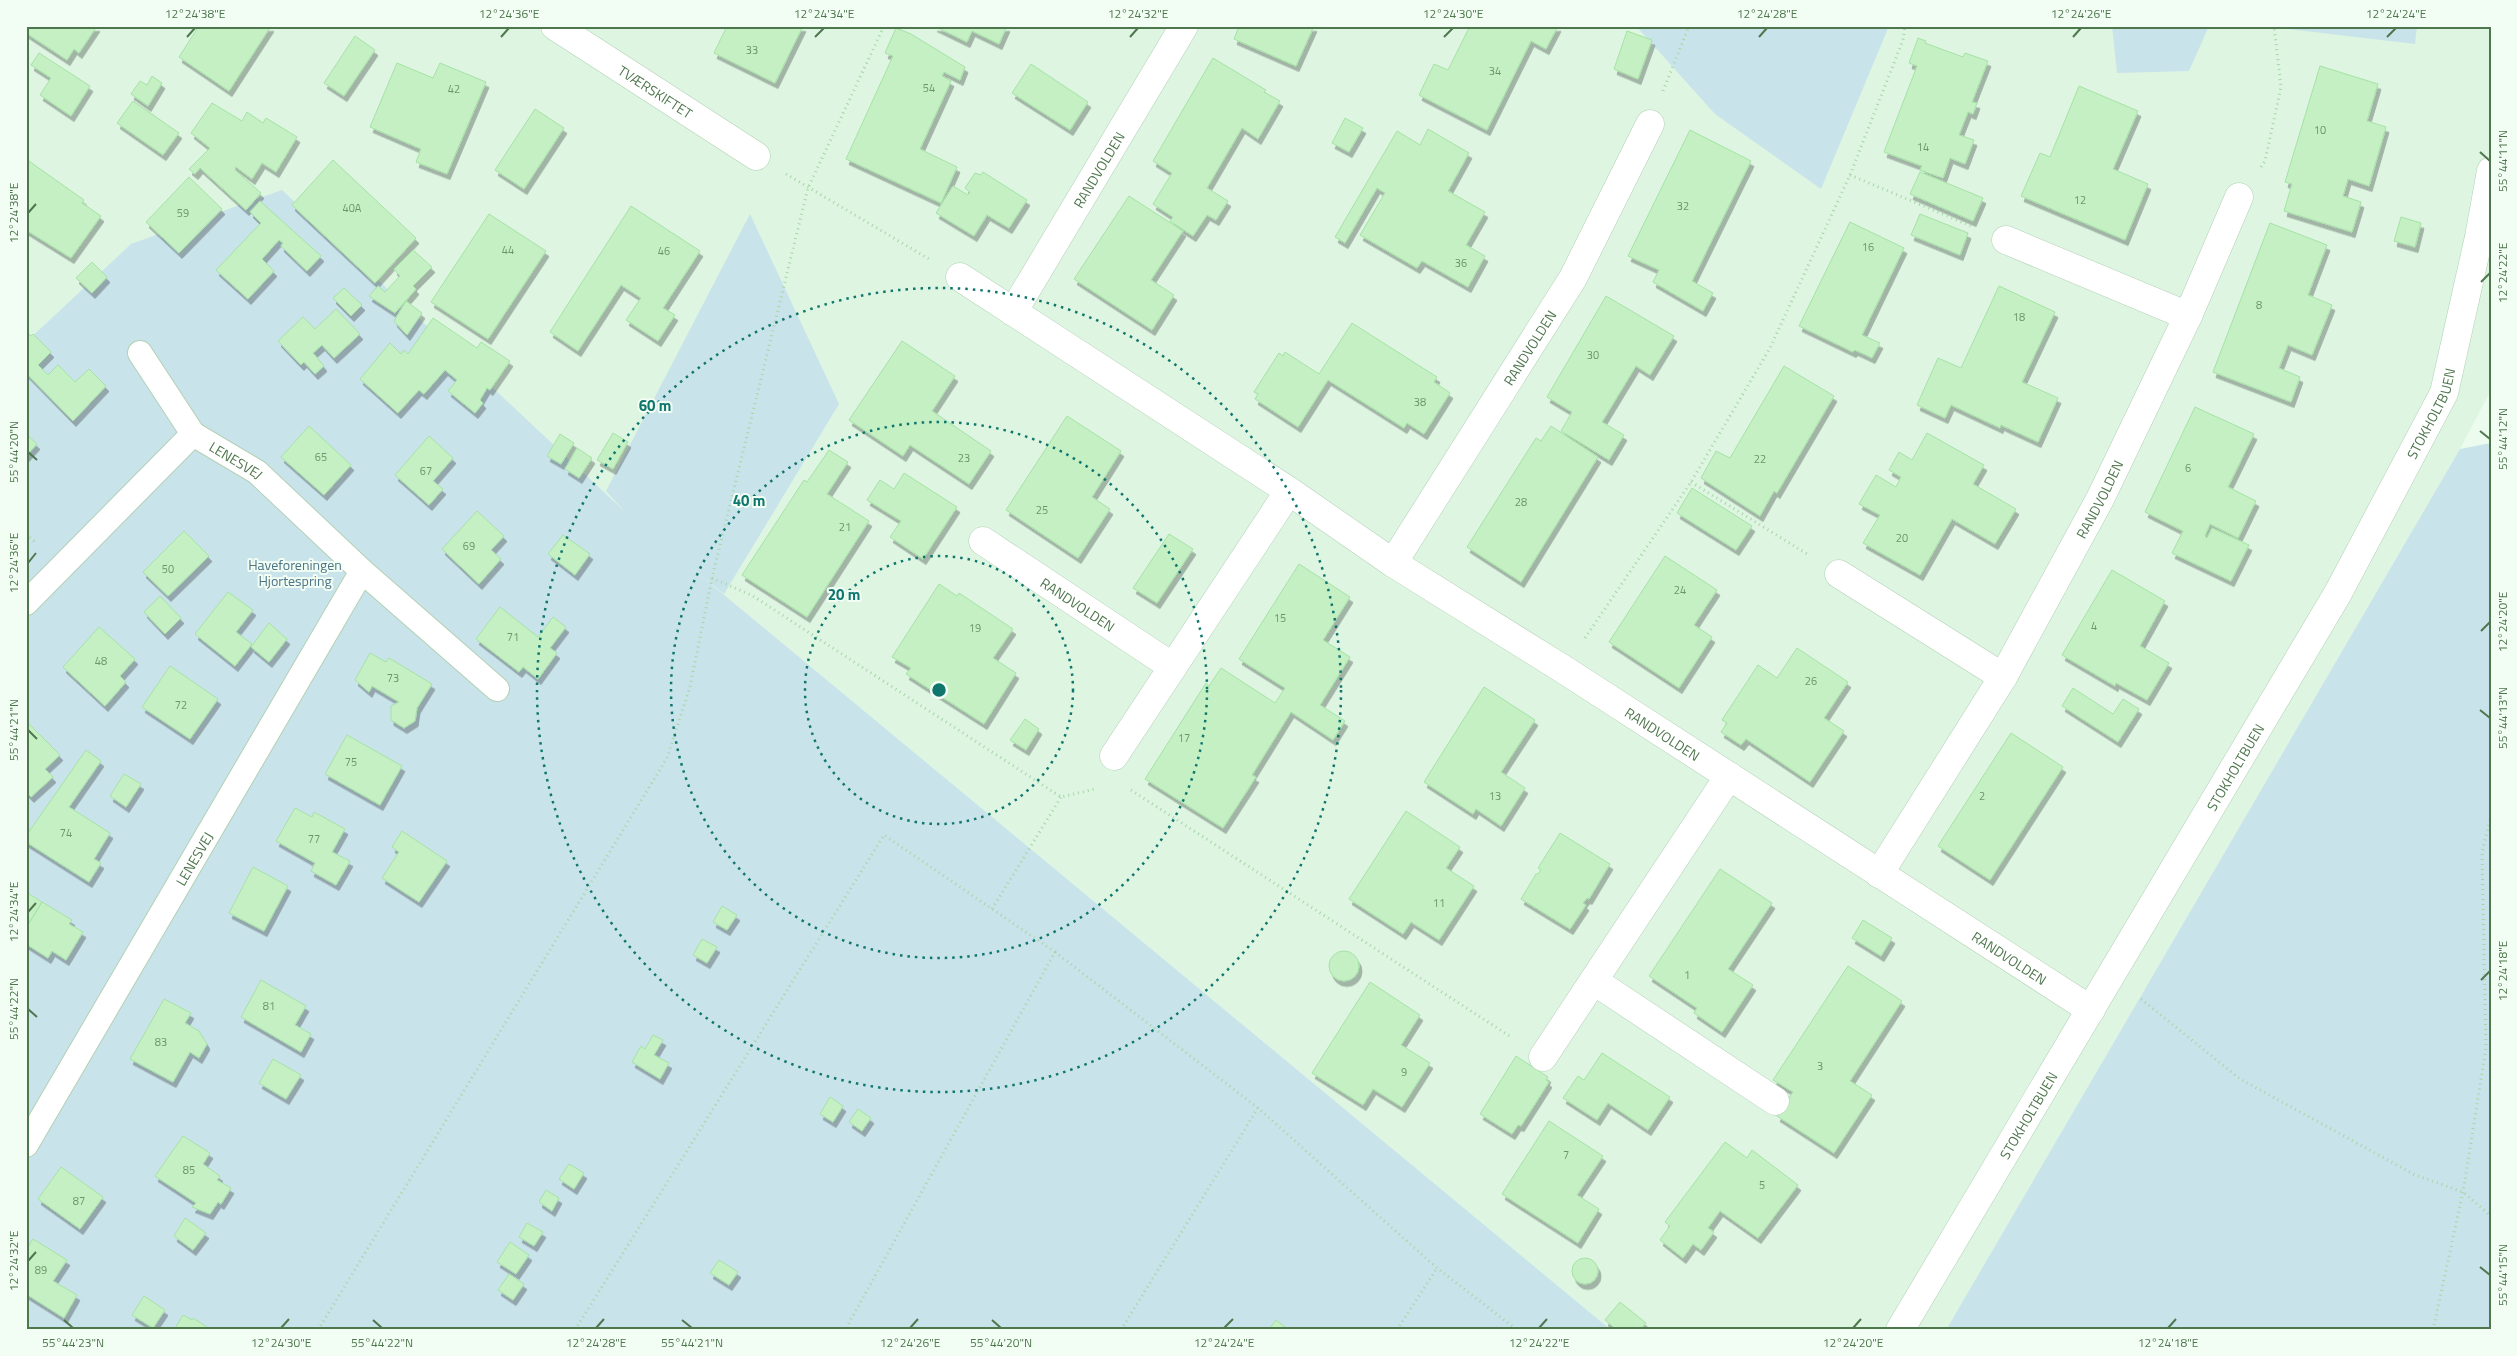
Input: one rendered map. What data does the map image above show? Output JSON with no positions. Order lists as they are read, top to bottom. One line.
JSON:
{"streets":{"street":["TVÆRSKIFTET","RANDVOLDEN","STOKHOLTBUEN"],"lane":["LENESVEJ"]},"crossings":[["RANDVOLDEN","STOKHOLTBUEN"]],"parks":["Haveforeningen Hjortespring"],"house_numbers":["33","34","54","42","10","14","12","32","40A","59","16","44","46","36","8","18","30","38","65","23","22","6","67","28","25","21","20","69","50","24","15","4","19","71","48","73","26","72","17","75","13","2","74","77","11","1","81","83","3","9","7","85","5","87","89"],"coordinates":["12°24'38\"E","12°24'36\"E","12°24'34\"E","12°24'32\"E","12°24'30\"E","12°24'28\"E","12°24'26\"E","12°24'24\"E","55°44'11\"N","12°24'22\"E","55°44'12\"N","55°44'20\"N","12°24'20\"E","55°44'13\"N","55°44'21\"N","12°24'18\"E","55°44'22\"N","55°44'15\"N","55°44'23\"N"],"rings":["60 m","40 m","20 m"]}
